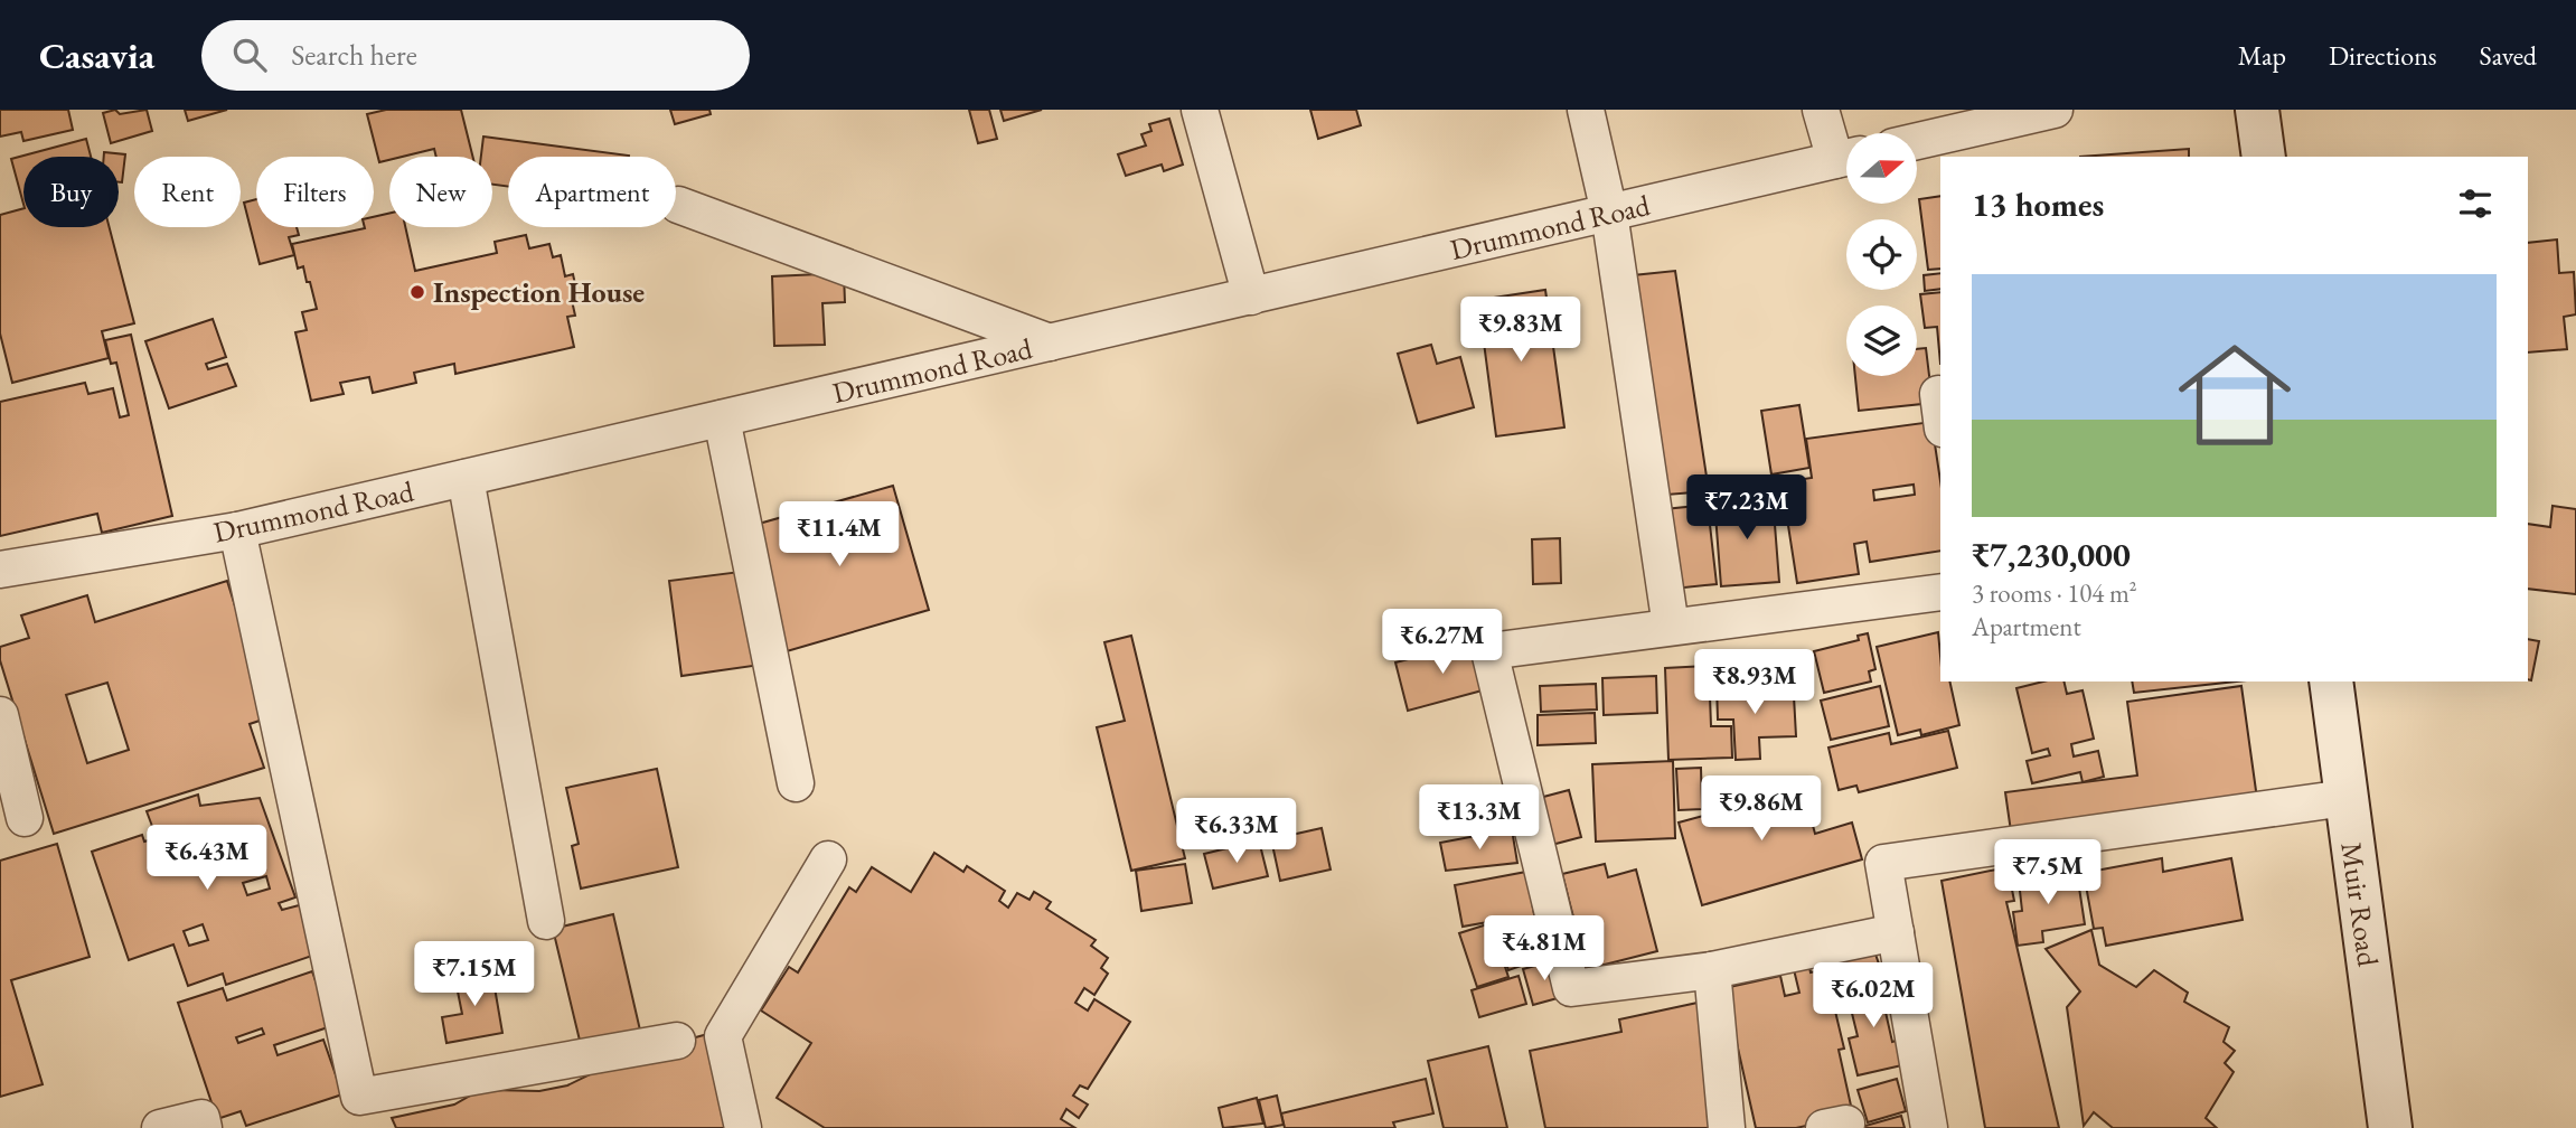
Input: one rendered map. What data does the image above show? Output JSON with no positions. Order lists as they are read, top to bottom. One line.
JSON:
{"streets":{"main road":["Muir Road"],"street":["Drummond Road"]},"places":["Inspection House"],"north":"right","page":{"header":"Casavia","search":"Search here","nav":["Map","Directions","Saved"],"chip":["Buy","Rent","Filters","New","Apartment"],"heading":"13 homes","list":[{"name":"₹7,230,000","note":"3 rooms · 104 m² · Apartment"}],"price":["₹9.83M","₹7.23M","₹11.4M","₹6.27M","₹8.93M","₹9.86M","₹13.3M","₹6.33M","₹6.43M","₹7.5M","₹4.81M","₹7.15M","₹6.02M"]}}
